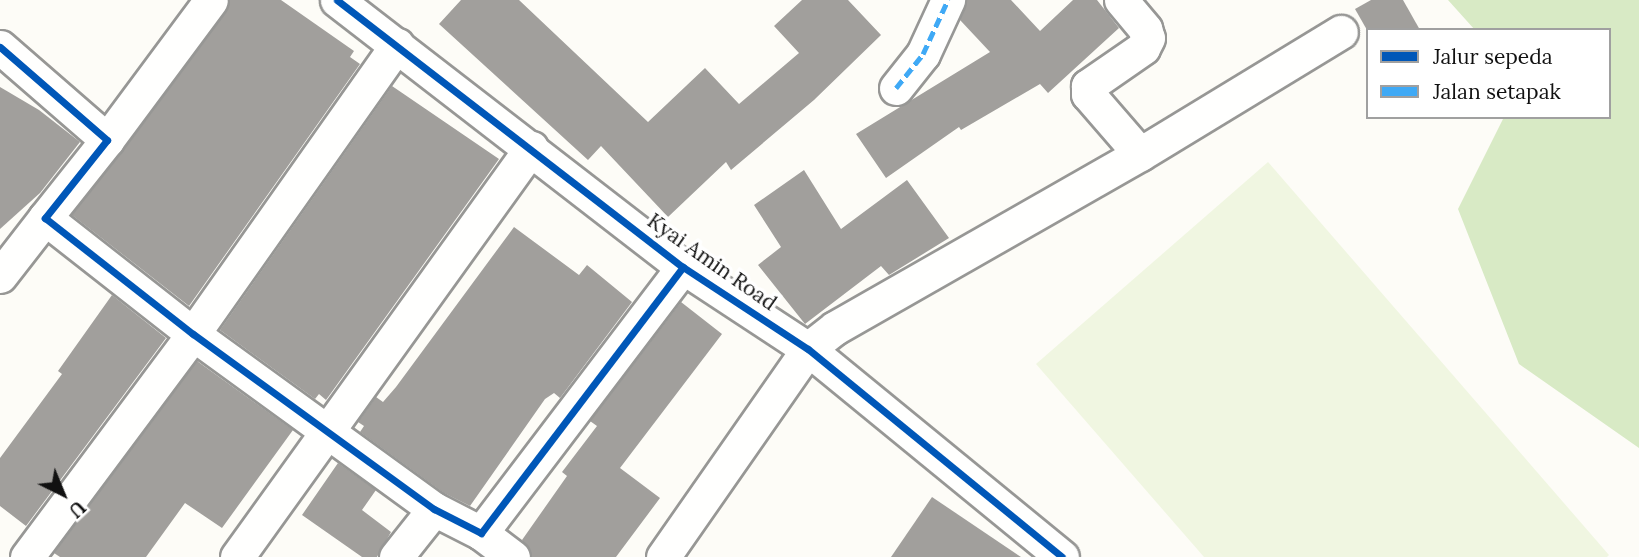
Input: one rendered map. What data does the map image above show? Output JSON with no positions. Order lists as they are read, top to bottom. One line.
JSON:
{"streets":{"street":["Kyai Amin Road"]},"legend":["Jalur sepeda","Jalan setapak"],"north":"bottom right"}
